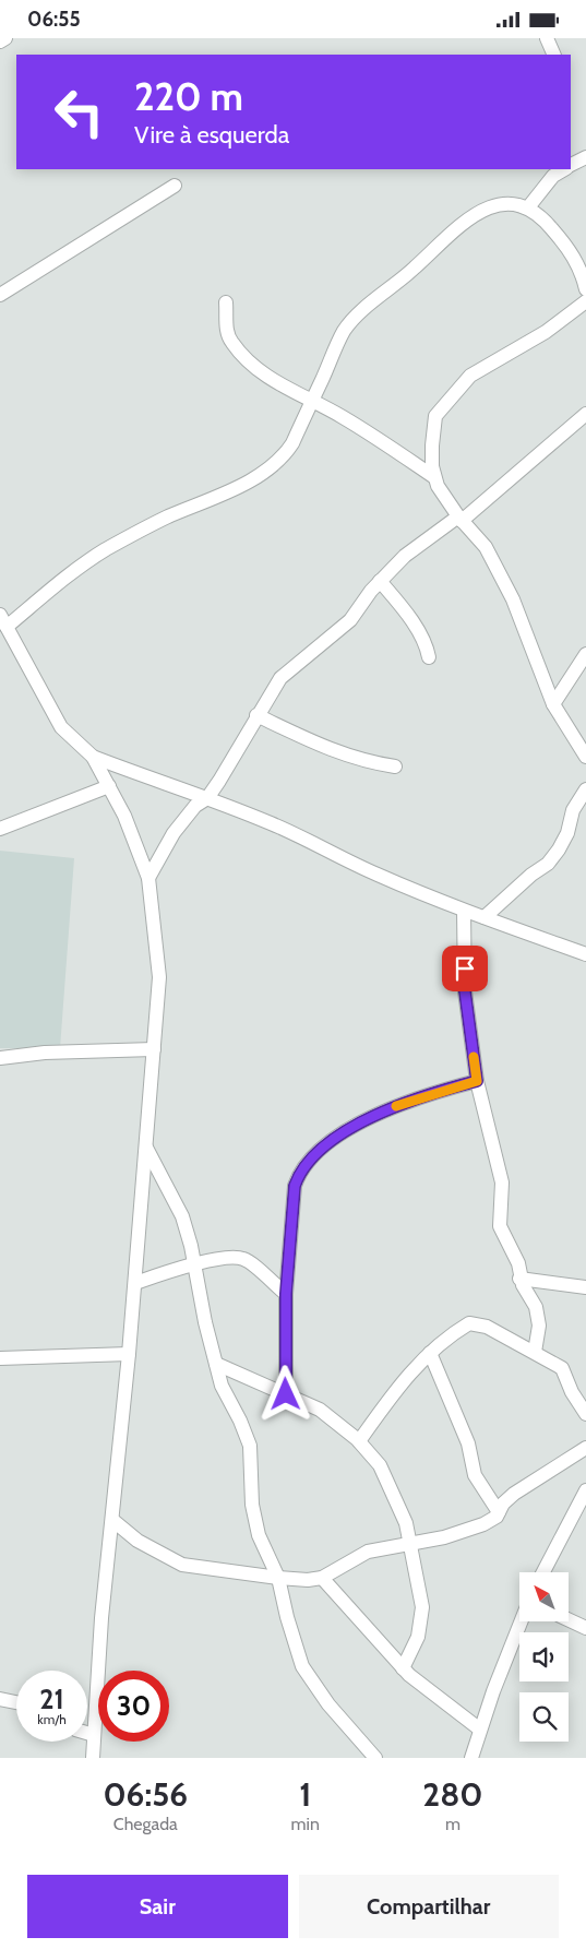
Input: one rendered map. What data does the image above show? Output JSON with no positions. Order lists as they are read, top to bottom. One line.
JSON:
{"north":"top left","page":{"status":"06:55","turn":["220 m","Vire à esquerda"],"speed":"21 km/h","limit":"30","eta":["06:56","Chegada","1","min","280","m"],"buttons":["Sair","Compartilhar"]}}
